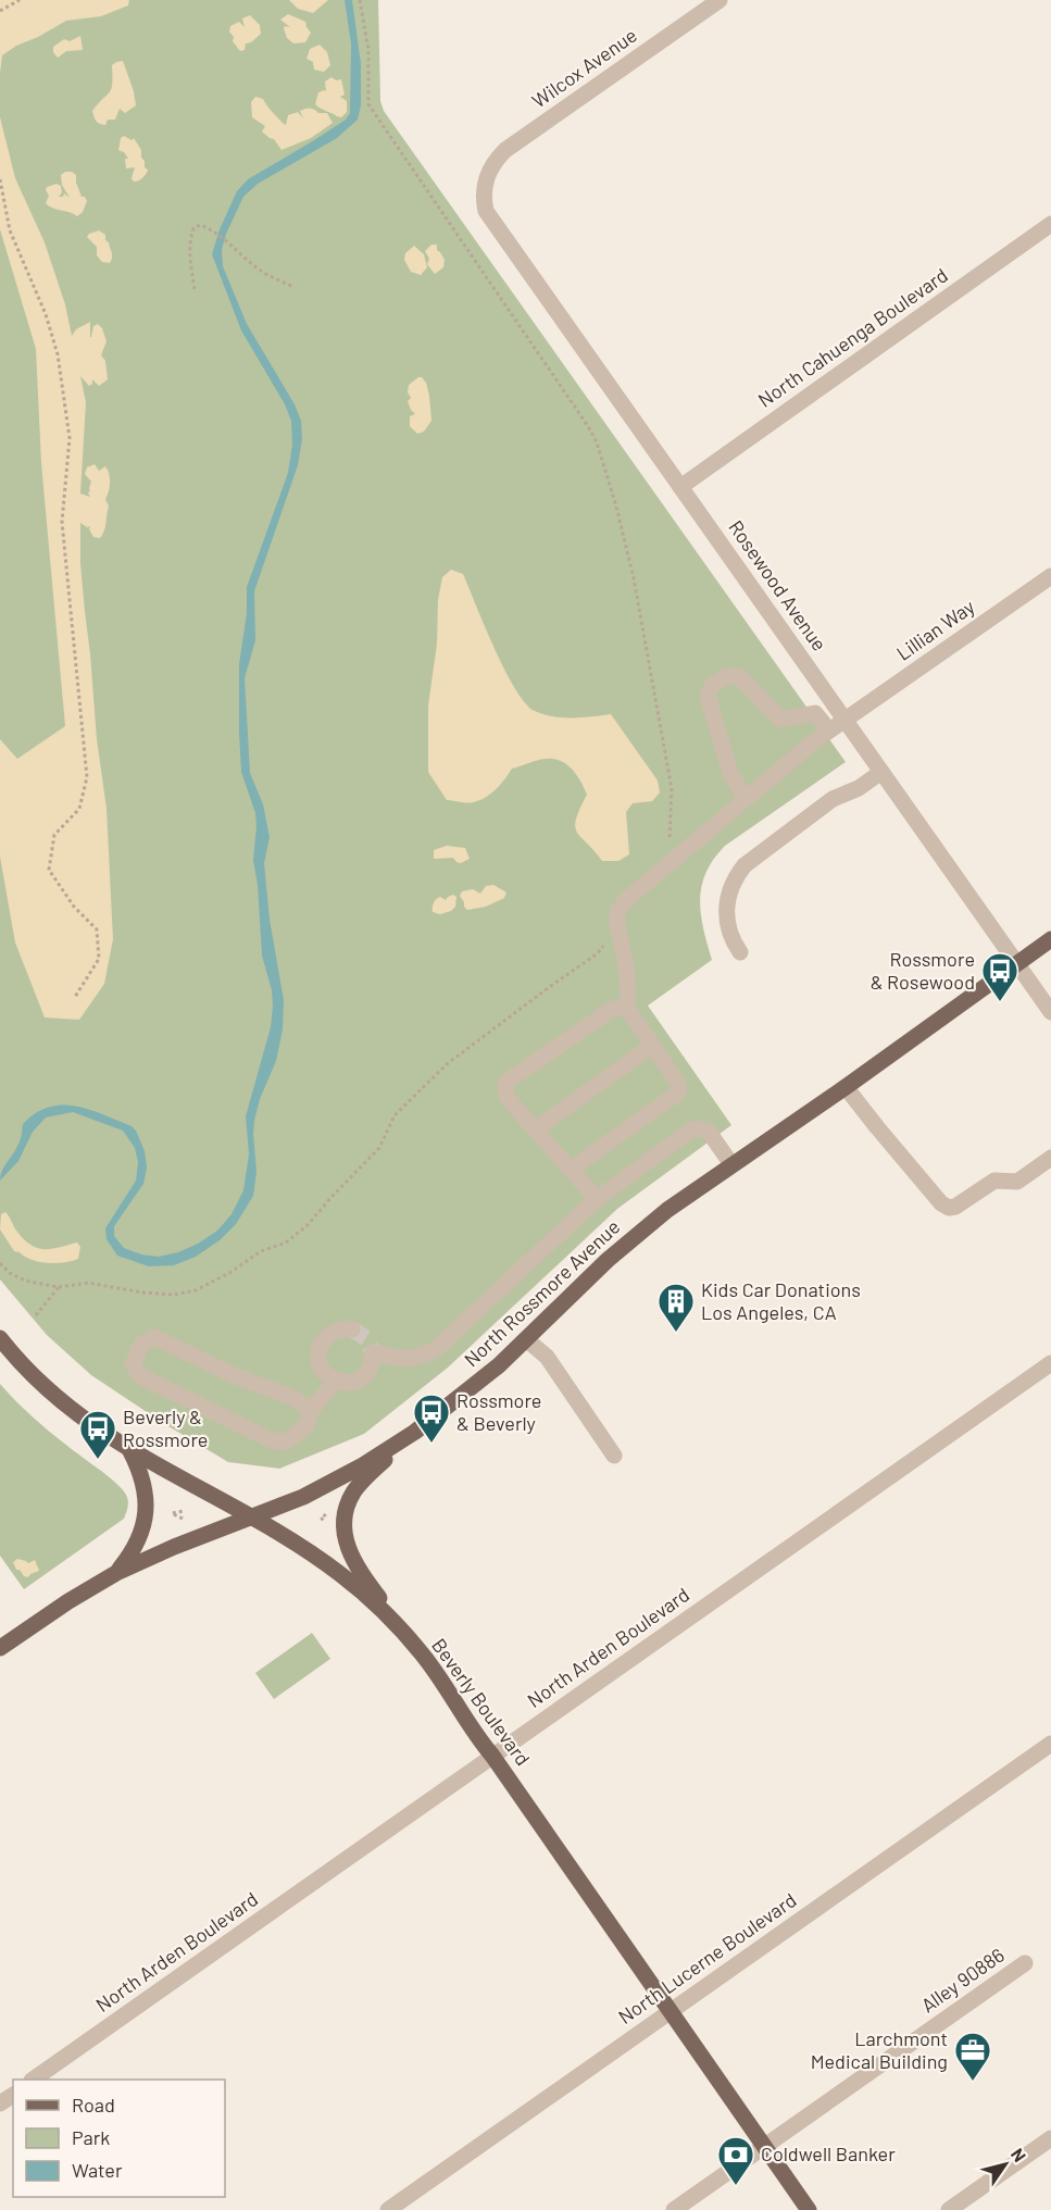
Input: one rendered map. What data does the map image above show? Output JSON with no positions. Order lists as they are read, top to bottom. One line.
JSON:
{"streets":{"main road":["North Rossmore Avenue","Beverly Boulevard"],"street":["Wilcox Avenue","North Cahuenga Boulevard","Rosewood Avenue","Lillian Way","North Arden Boulevard","North Lucerne Boulevard","Alley 90886"]},"crossings":[["Wilcox Avenue","Rosewood Avenue"],["North Cahuenga Boulevard","Rosewood Avenue"],["Rosewood Avenue","Lillian Way"],["Rosewood Avenue","North Rossmore Avenue"],["North Rossmore Avenue","Beverly Boulevard"],["North Arden Boulevard","Beverly Boulevard"],["Beverly Boulevard","North Lucerne Boulevard"],["Beverly Boulevard","Alley 90886"]],"places":{"bus stop":["Rossmore & Rosewood","Rossmore & Beverly","Beverly & Rossmore"],"building":["Kids Car Donations Los Angeles, CA"],"office":["Larchmont Medical Building"],"bank":["Coldwell Banker"]},"legend":["Road","Park","Water"],"north":"top right"}
